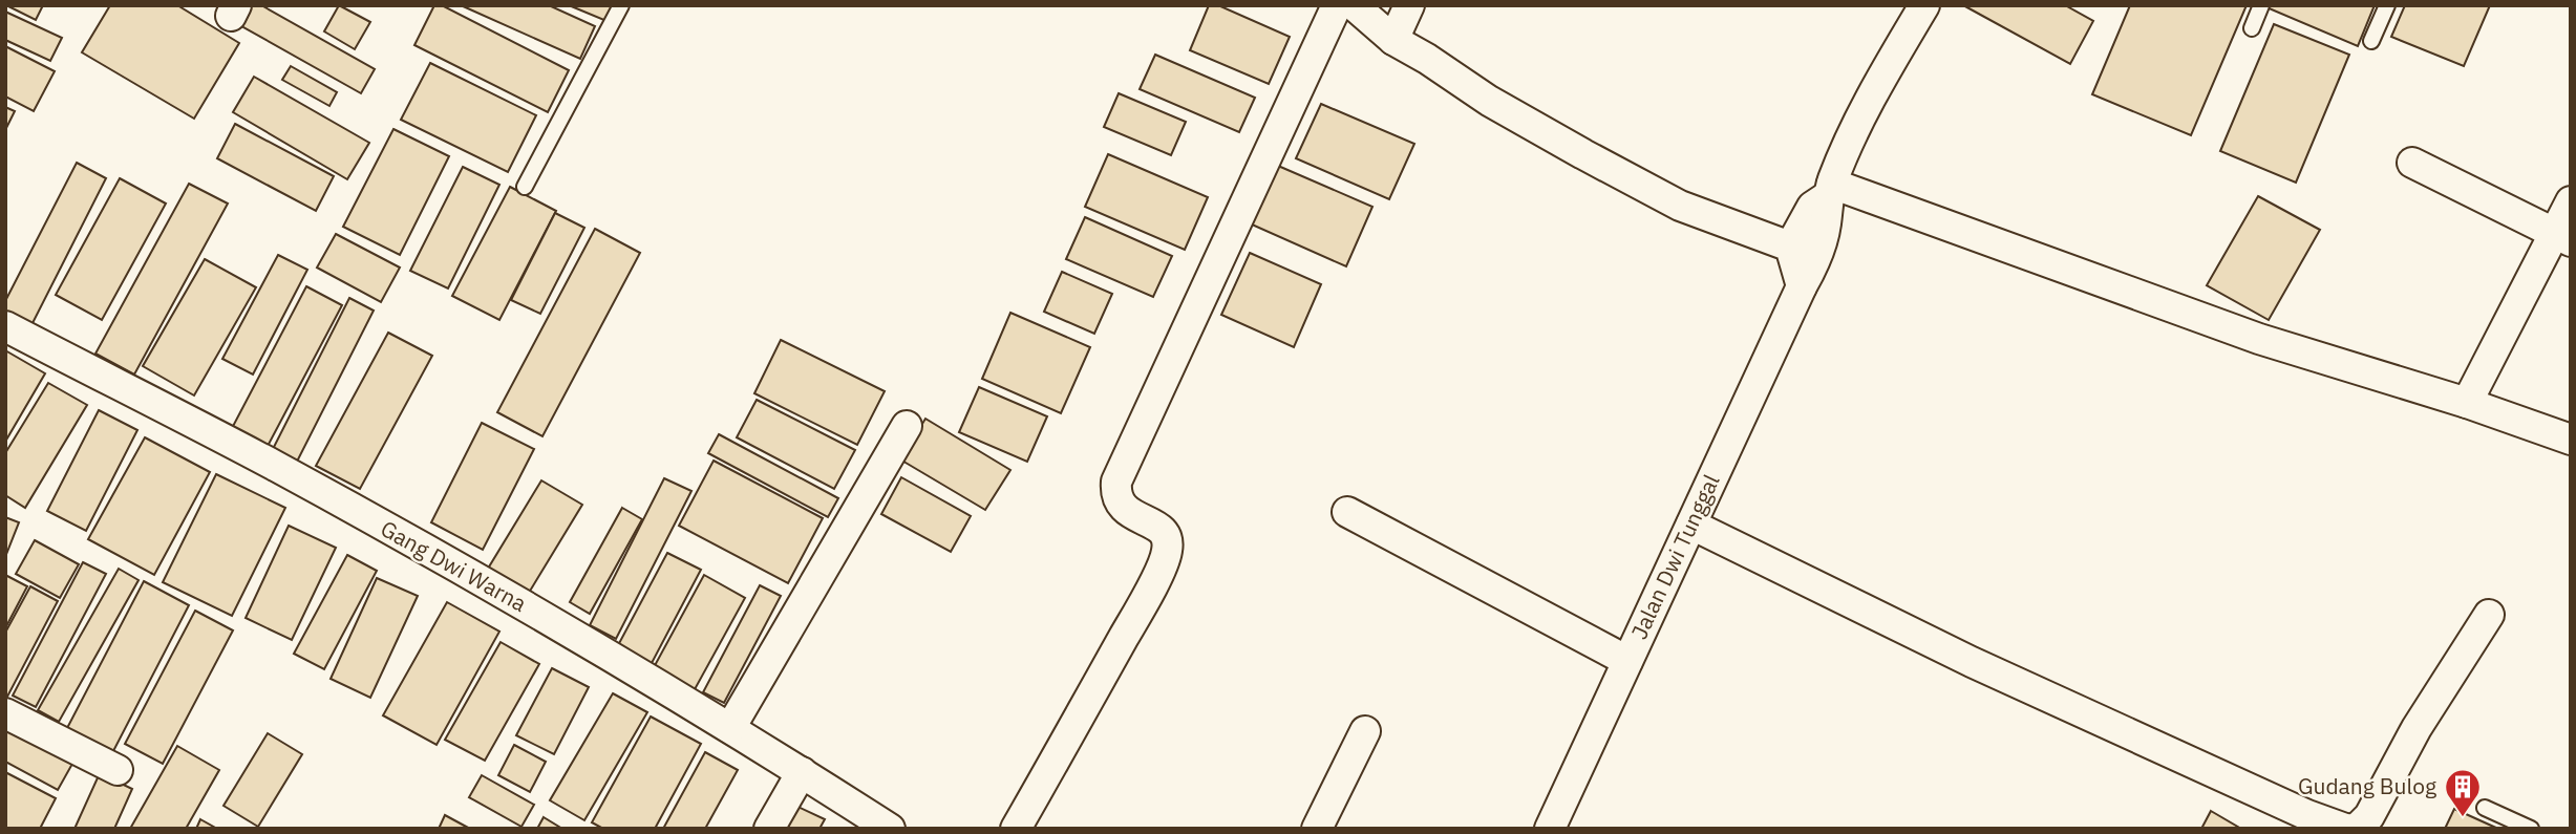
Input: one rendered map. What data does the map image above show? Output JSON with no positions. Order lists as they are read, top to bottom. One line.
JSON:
{"streets":{"street":["Jalan Dwi Tunggal","Gang Dwi Warna"]},"places":{"building":["Gudang Bulog"]}}
